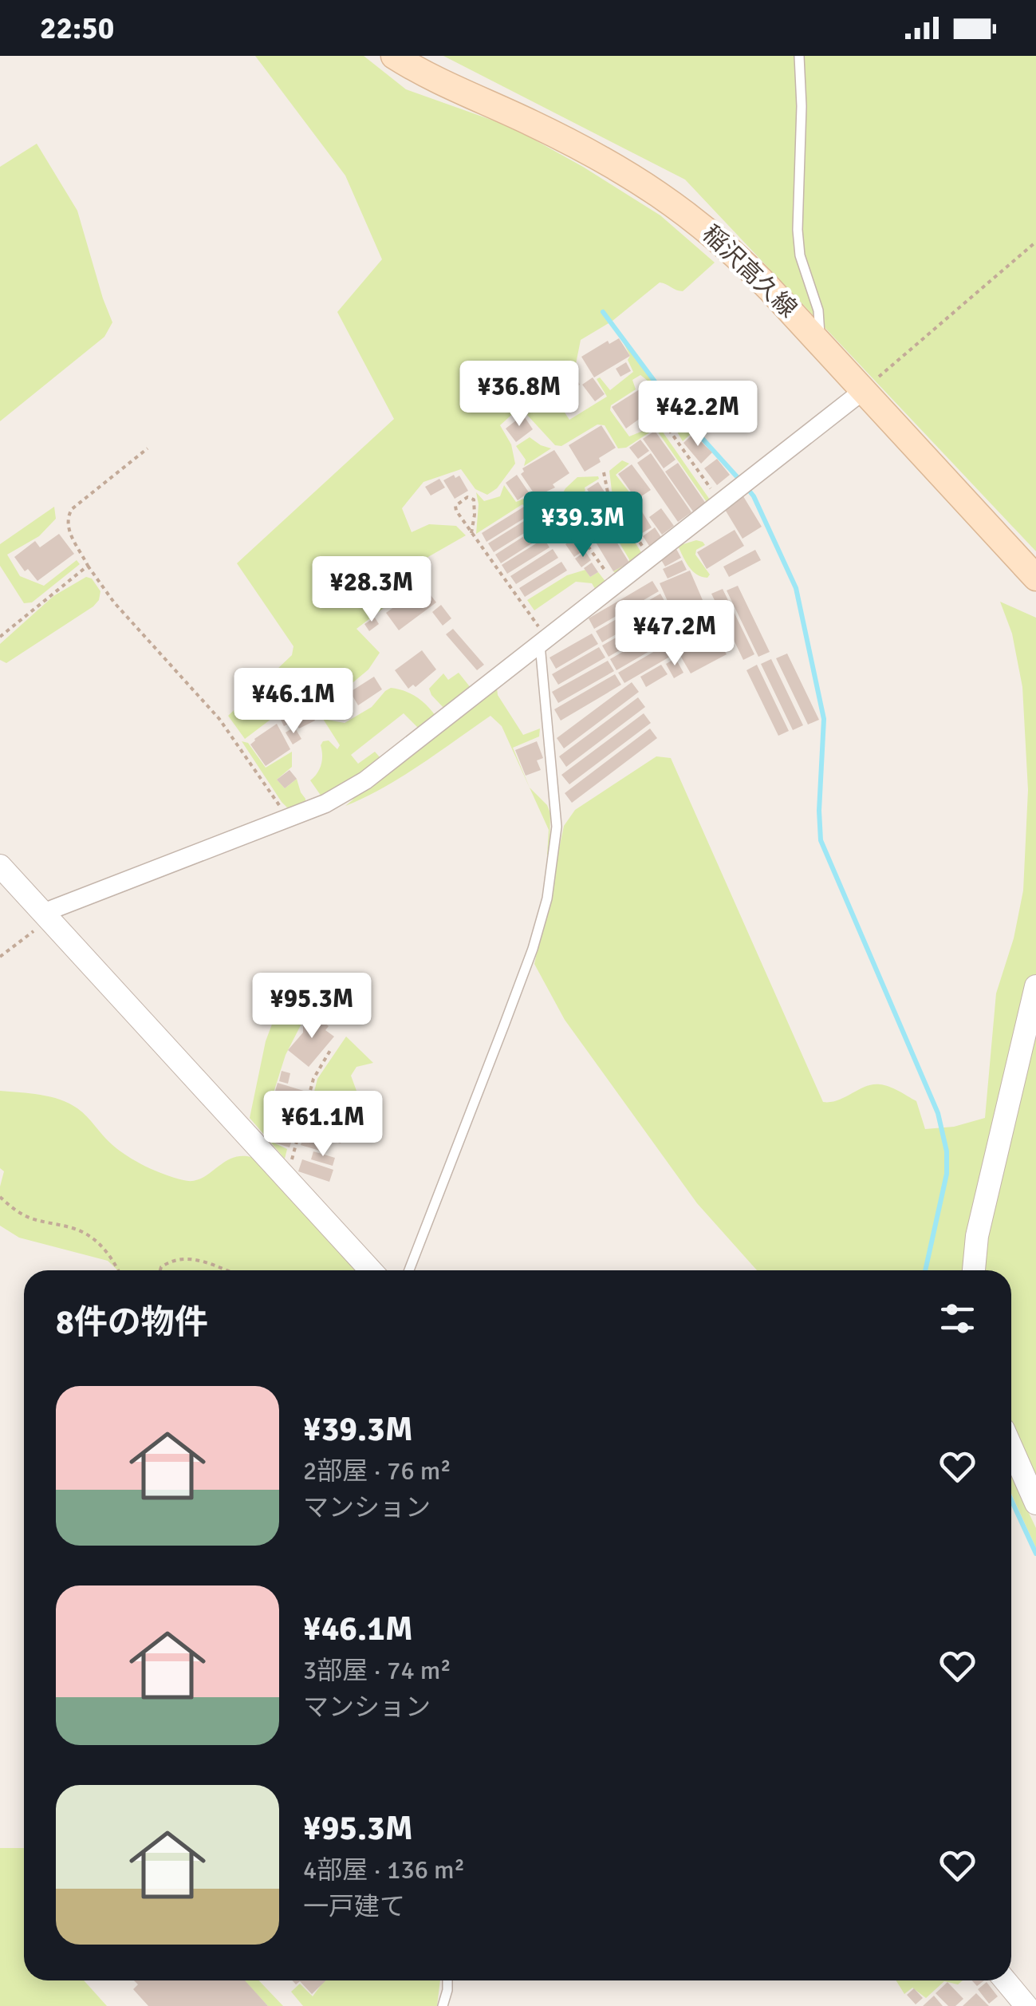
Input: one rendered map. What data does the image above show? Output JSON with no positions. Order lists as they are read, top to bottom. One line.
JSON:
{"streets":{"main road":["稲沢高久線"]},"page":{"status":"22:50","price":["¥36.8M","¥42.2M","¥39.3M","¥28.3M","¥47.2M","¥46.1M","¥95.3M","¥61.1M"],"heading":"8件の物件","list":[{"name":"¥39.3M","note":"2部屋 · 76 m² · マンション"},{"name":"¥46.1M","note":"3部屋 · 74 m² · マンション"},{"name":"¥95.3M","note":"4部屋 · 136 m² · 一戸建て"}]}}
